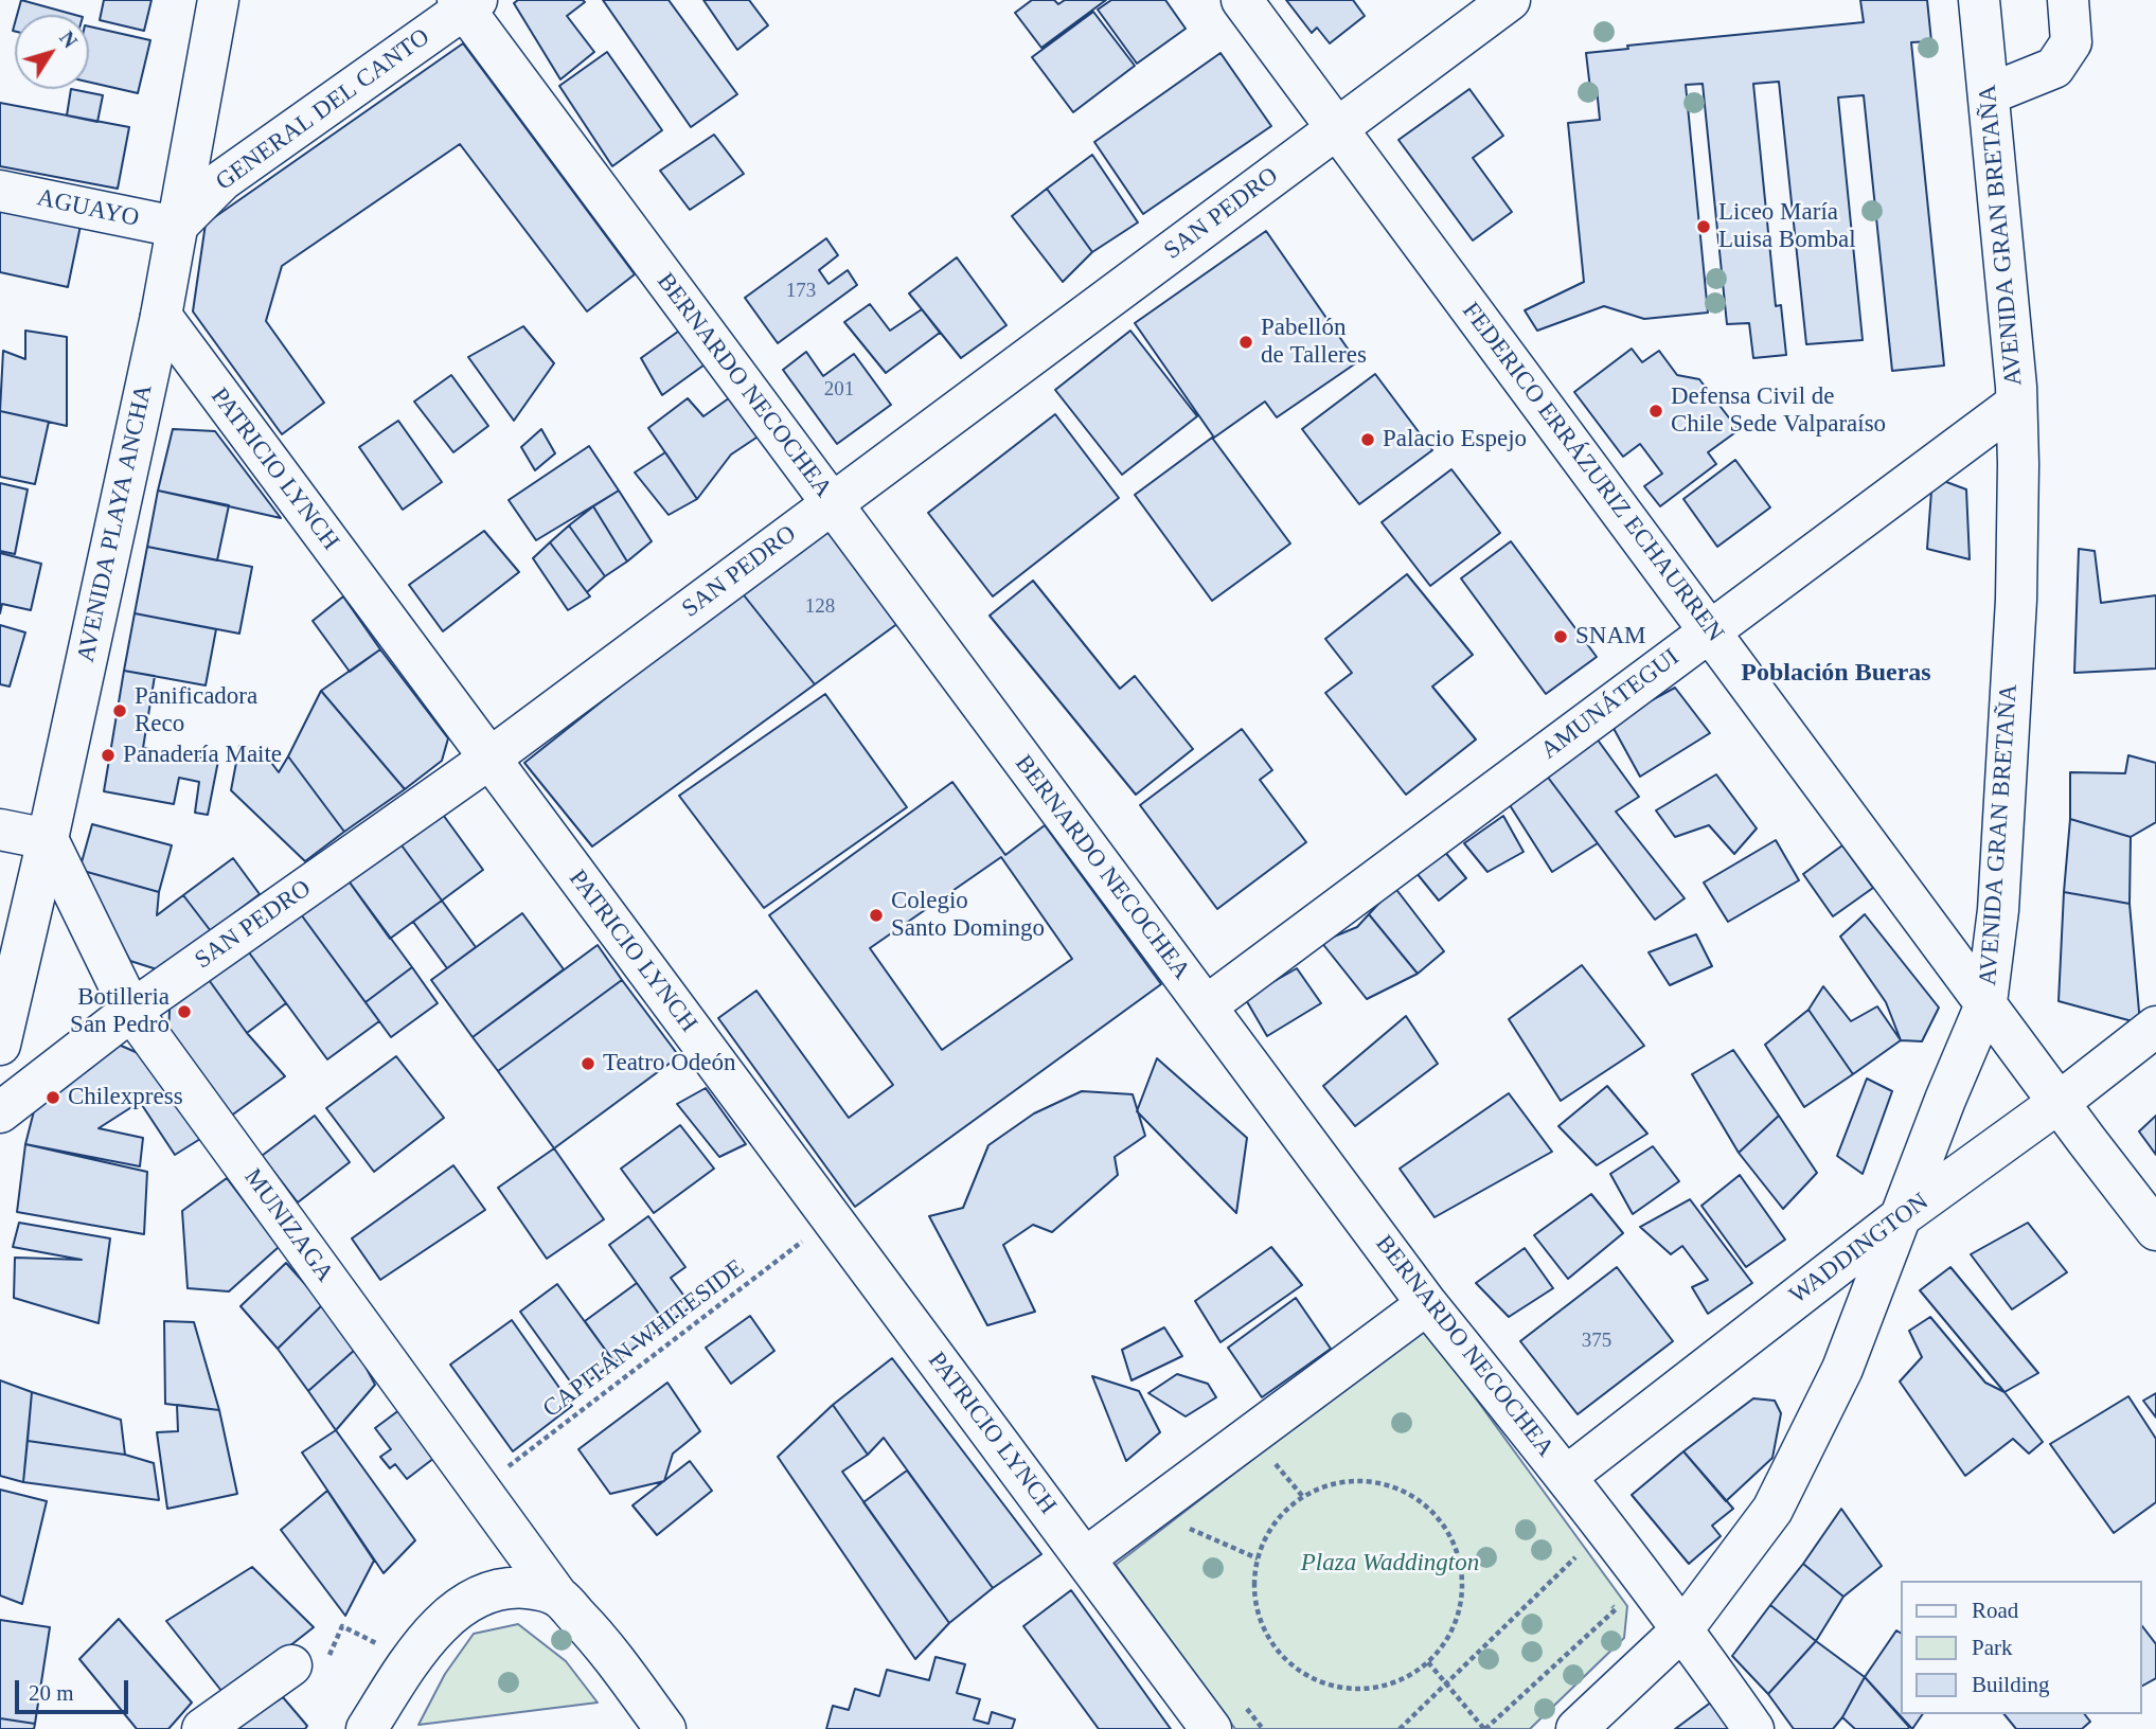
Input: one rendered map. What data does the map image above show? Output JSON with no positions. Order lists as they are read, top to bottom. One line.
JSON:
{"streets":{"street":["GENERAL DEL CANTO","AGUAYO","SAN PEDRO","AVENIDA GRAN BRETAÑA","BERNARDO NECOCHEA","PATRICIO LYNCH","FEDERICO ERRÁZURIZ ECHAURREN","AVENIDA PLAYA ANCHA","AMUNÁTEGUI","MUNIZAGA","WADDINGTON"],"path":["CAPITÁN WHITESIDE"]},"crossings":[["GENERAL DEL CANTO","AGUAYO"],["GENERAL DEL CANTO","BERNARDO NECOCHEA"],["GENERAL DEL CANTO","AVENIDA PLAYA ANCHA"],["AGUAYO","AVENIDA PLAYA ANCHA"],["SAN PEDRO","BERNARDO NECOCHEA"],["SAN PEDRO","PATRICIO LYNCH"],["SAN PEDRO","FEDERICO ERRÁZURIZ ECHAURREN"],["SAN PEDRO","MUNIZAGA"],["AVENIDA GRAN BRETAÑA","BERNARDO NECOCHEA"],["AVENIDA GRAN BRETAÑA","FEDERICO ERRÁZURIZ ECHAURREN"],["AVENIDA GRAN BRETAÑA","AMUNÁTEGUI"],["AVENIDA GRAN BRETAÑA","WADDINGTON"],["BERNARDO NECOCHEA","AMUNÁTEGUI"],["BERNARDO NECOCHEA","WADDINGTON"],["PATRICIO LYNCH","AVENIDA PLAYA ANCHA"],["PATRICIO LYNCH","CAPITÁN WHITESIDE"],["FEDERICO ERRÁZURIZ ECHAURREN","AMUNÁTEGUI"],["FEDERICO ERRÁZURIZ ECHAURREN","WADDINGTON"],["AVENIDA PLAYA ANCHA","MUNIZAGA"],["MUNIZAGA","CAPITÁN WHITESIDE"]],"districts":["Población Bueras"],"parks":["Plaza Waddington"],"places":["Liceo María Luisa Bombal","Pabellón de Talleres","Defensa Civil de Chile Sede Valparaíso","Palacio Espejo","SNAM","Panificadora Reco","Panadería Maite","Colegio Santo Domingo","Botilleria San Pedro","Teatro Odeón","Chilexpress"],"house_numbers":["173","201","128","375"],"legend":["Road","Park","Building"],"scale_bar":"20 m","north":"top right"}
